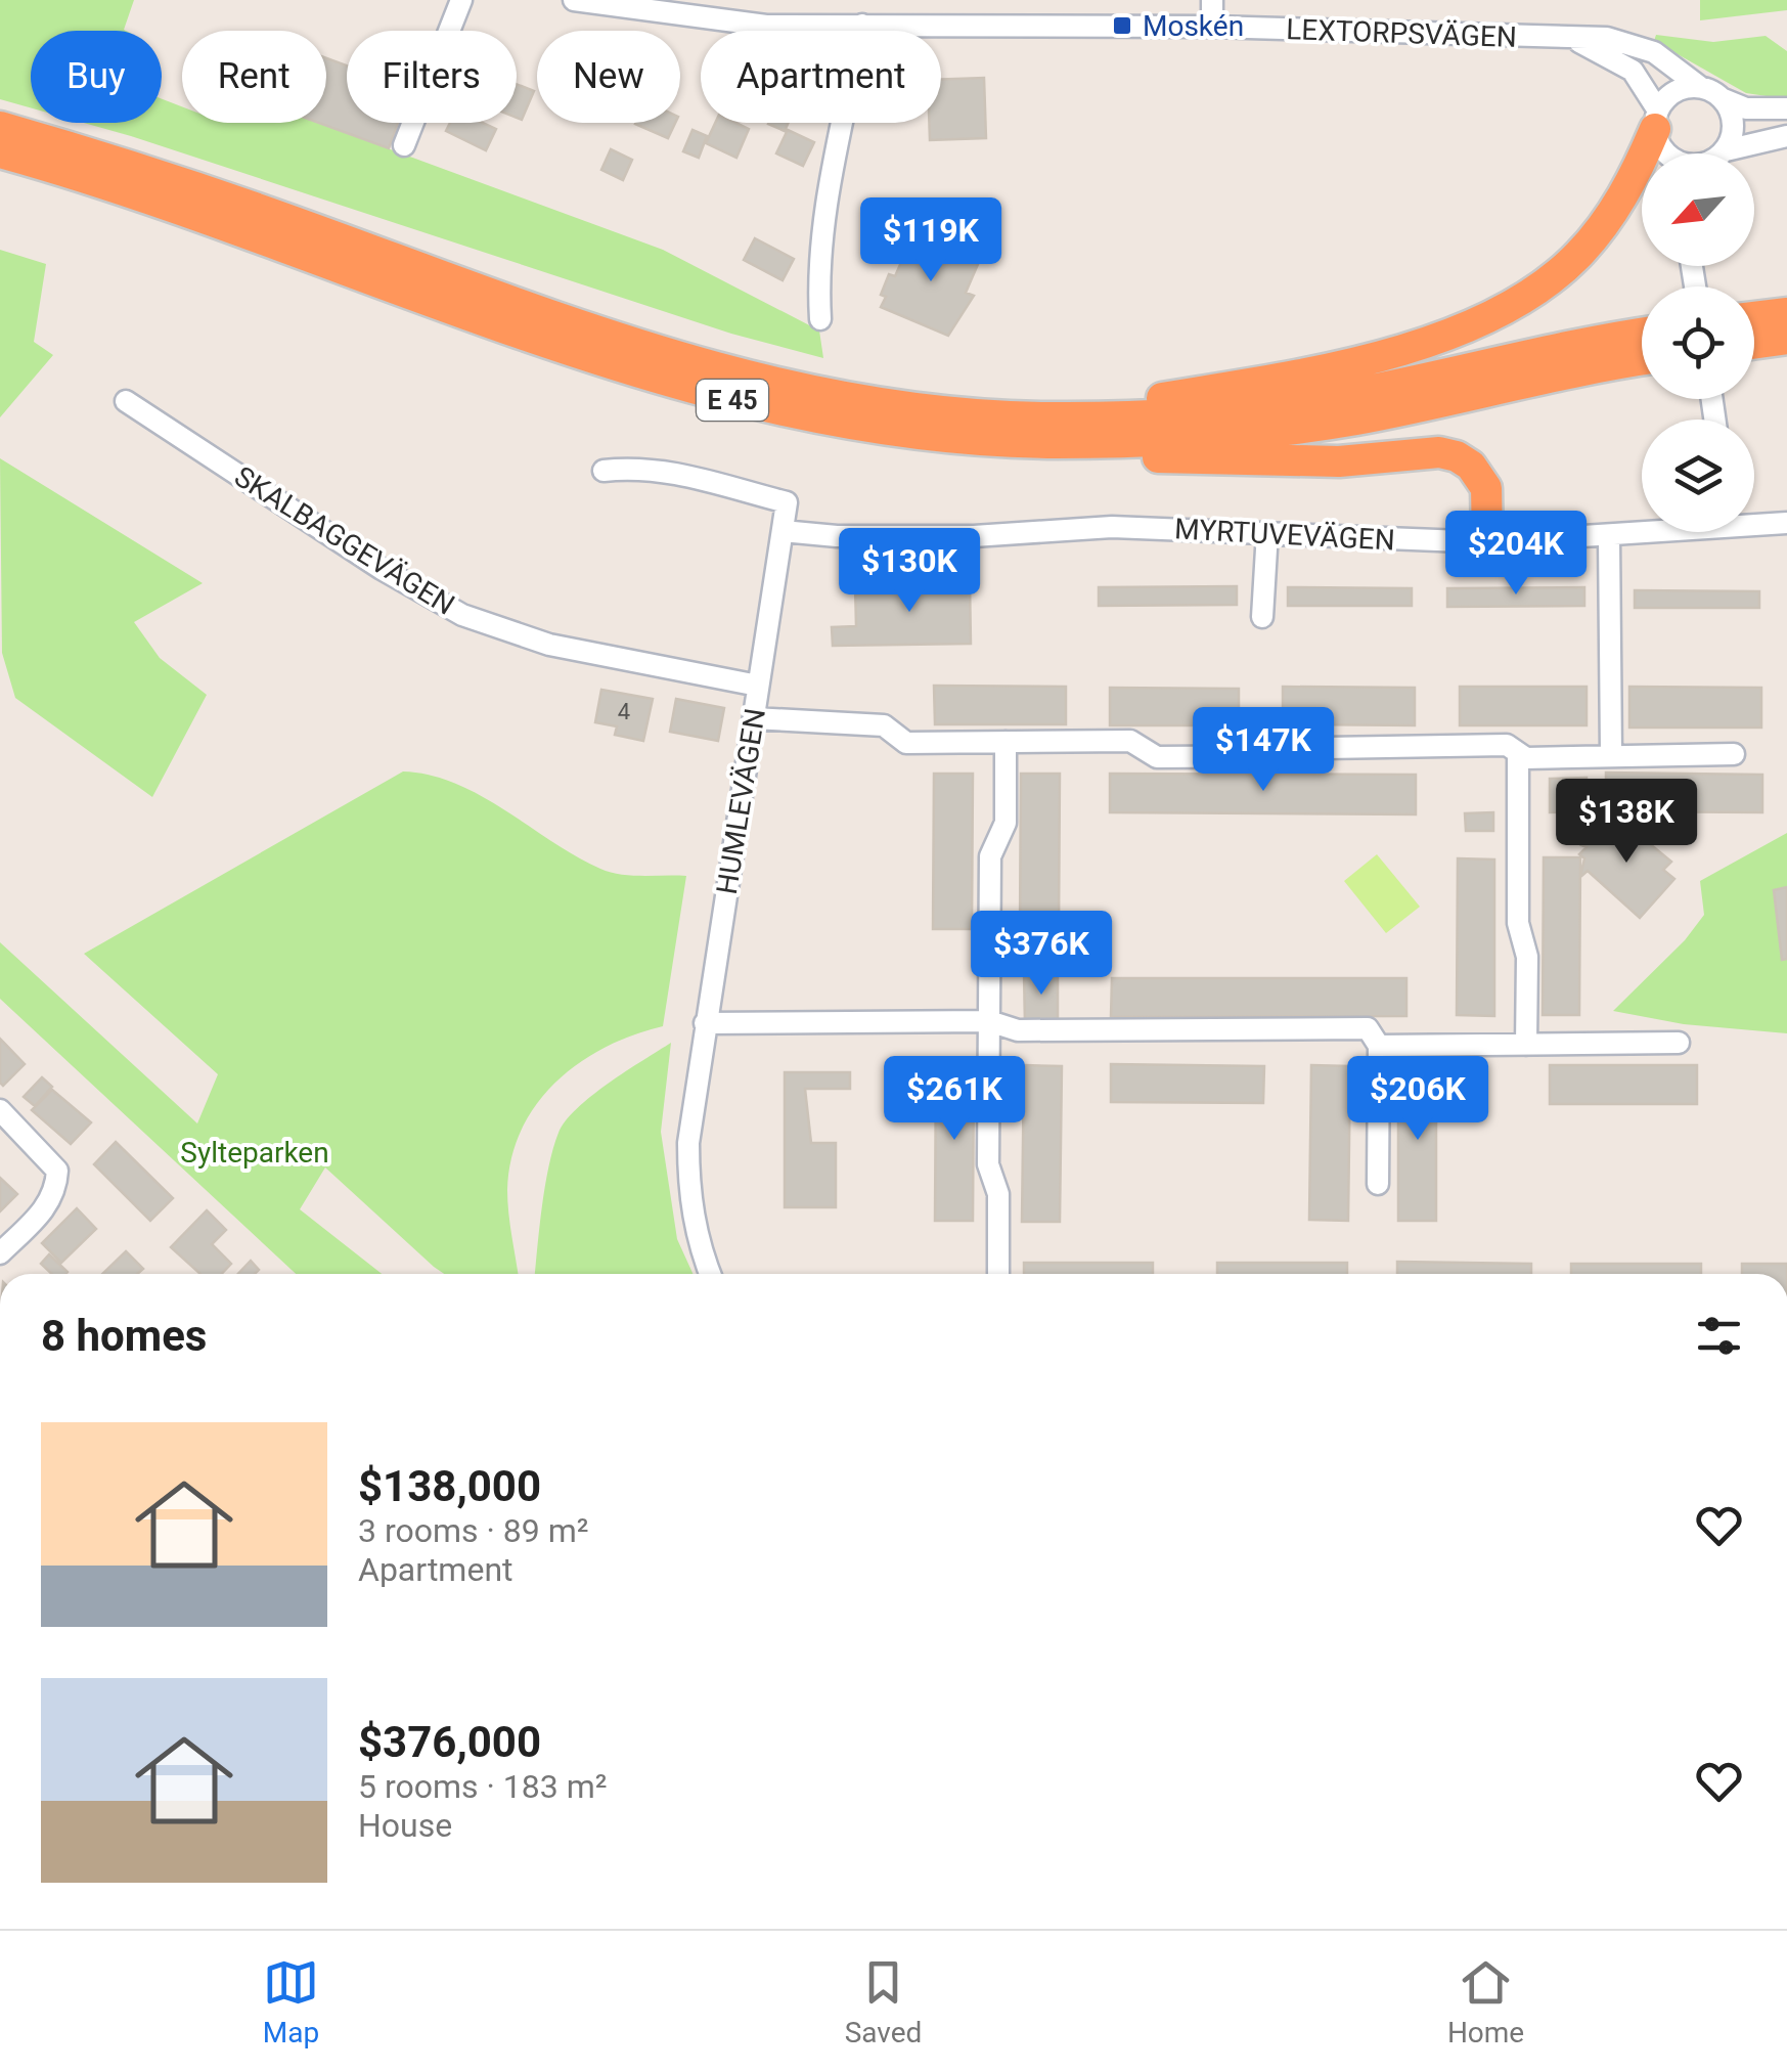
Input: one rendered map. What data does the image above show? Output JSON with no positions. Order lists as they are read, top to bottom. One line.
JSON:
{"streets":{"highway":["E 45"],"street":["LEXTORPSVÄGEN","MYRTUVEVÄGEN","SKALBAGGEVÄGEN","HUMLEVÄGEN"]},"crossings":[["MYRTUVEVÄGEN","HUMLEVÄGEN"],["SKALBAGGEVÄGEN","HUMLEVÄGEN"]],"parks":["Sylteparken"],"places":{"transit":["Moskén"]},"house_numbers":["4"],"north":"bottom left","page":{"chip":["Buy","Rent","Filters","New","Apartment"],"price":["$119K","$204K","$130K","$147K","$138K","$376K","$261K","$206K"],"heading":"8 homes","list":[{"name":"$138,000","note":"3 rooms · 89 m² · Apartment"},{"name":"$376,000","note":"5 rooms · 183 m² · House"}],"tabs":["Map","Saved","Home"]}}
